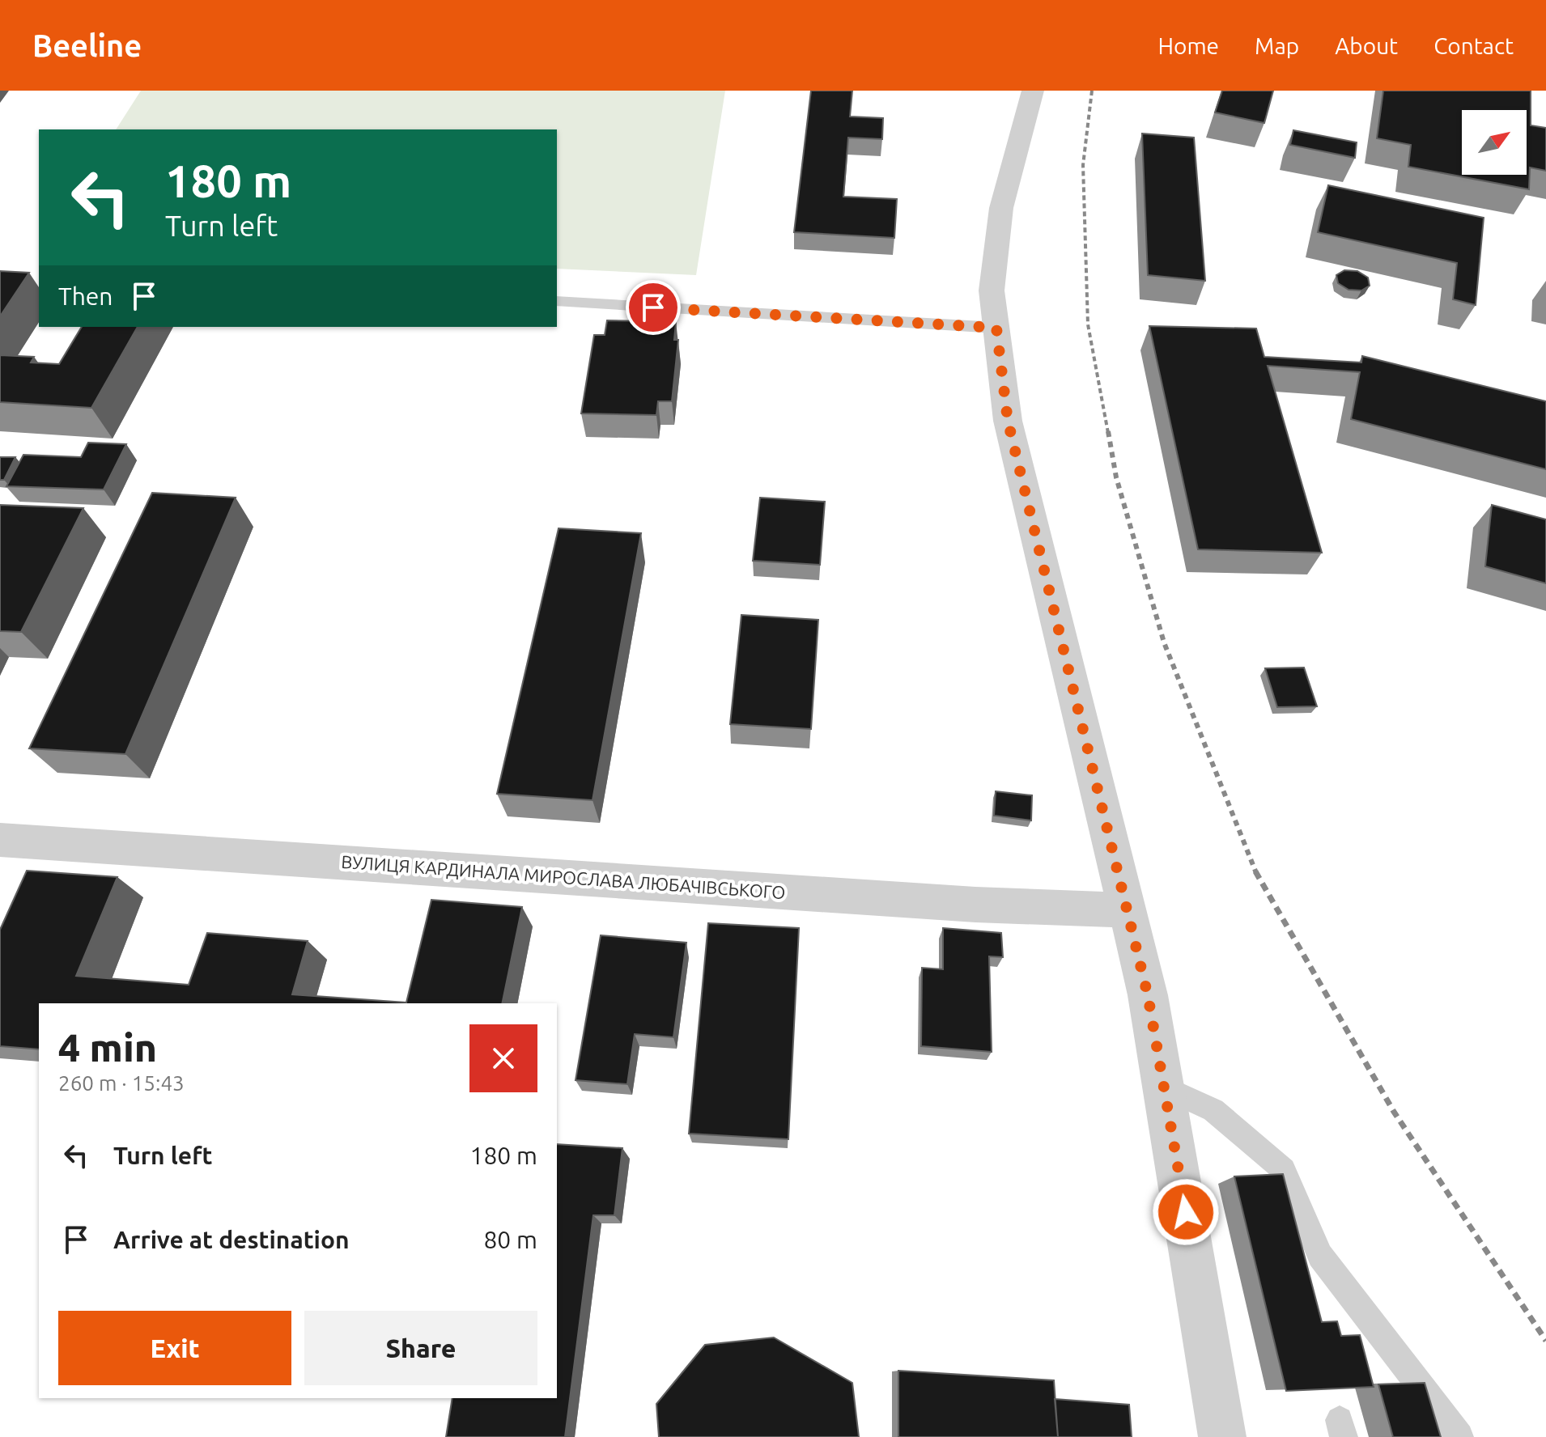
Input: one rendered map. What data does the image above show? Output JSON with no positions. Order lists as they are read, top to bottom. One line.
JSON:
{"streets":{"street":["ВУЛИЦЯ КАРДИНАЛА МИРОСЛАВА ЛЮБАЧІВСЬКОГО"]},"north":"top right","page":{"header":"Beeline","nav":["Home","Map","About","Contact"],"turn":["180 m","Turn left"],"then":"Then","heading":["4 min","260 m · 15:43"],"list":[{"name":"Turn left","value":"180 m"},{"name":"Arrive at destination","value":"80 m"}],"buttons":["Exit","Share"]}}
